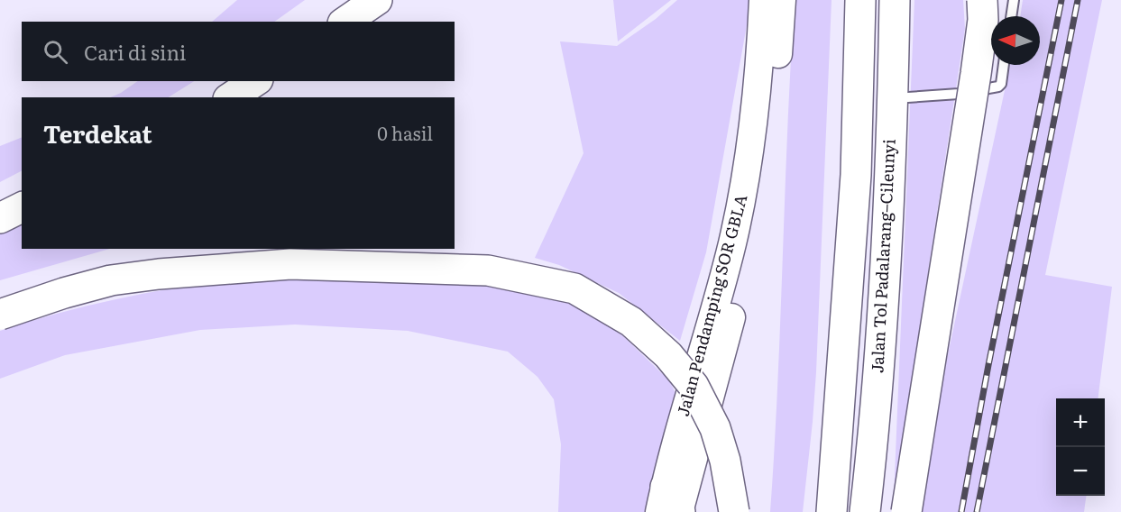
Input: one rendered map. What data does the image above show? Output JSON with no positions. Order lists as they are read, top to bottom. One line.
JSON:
{"streets":{"highway":["Jalan Tol Padalarang–Cileunyi"],"street":["Jalan Pendamping SOR GBLA"]},"north":"left","page":{"search":"Cari di sini","heading":["Terdekat","0 hasil"],"map_buttons":["+","−"]}}
